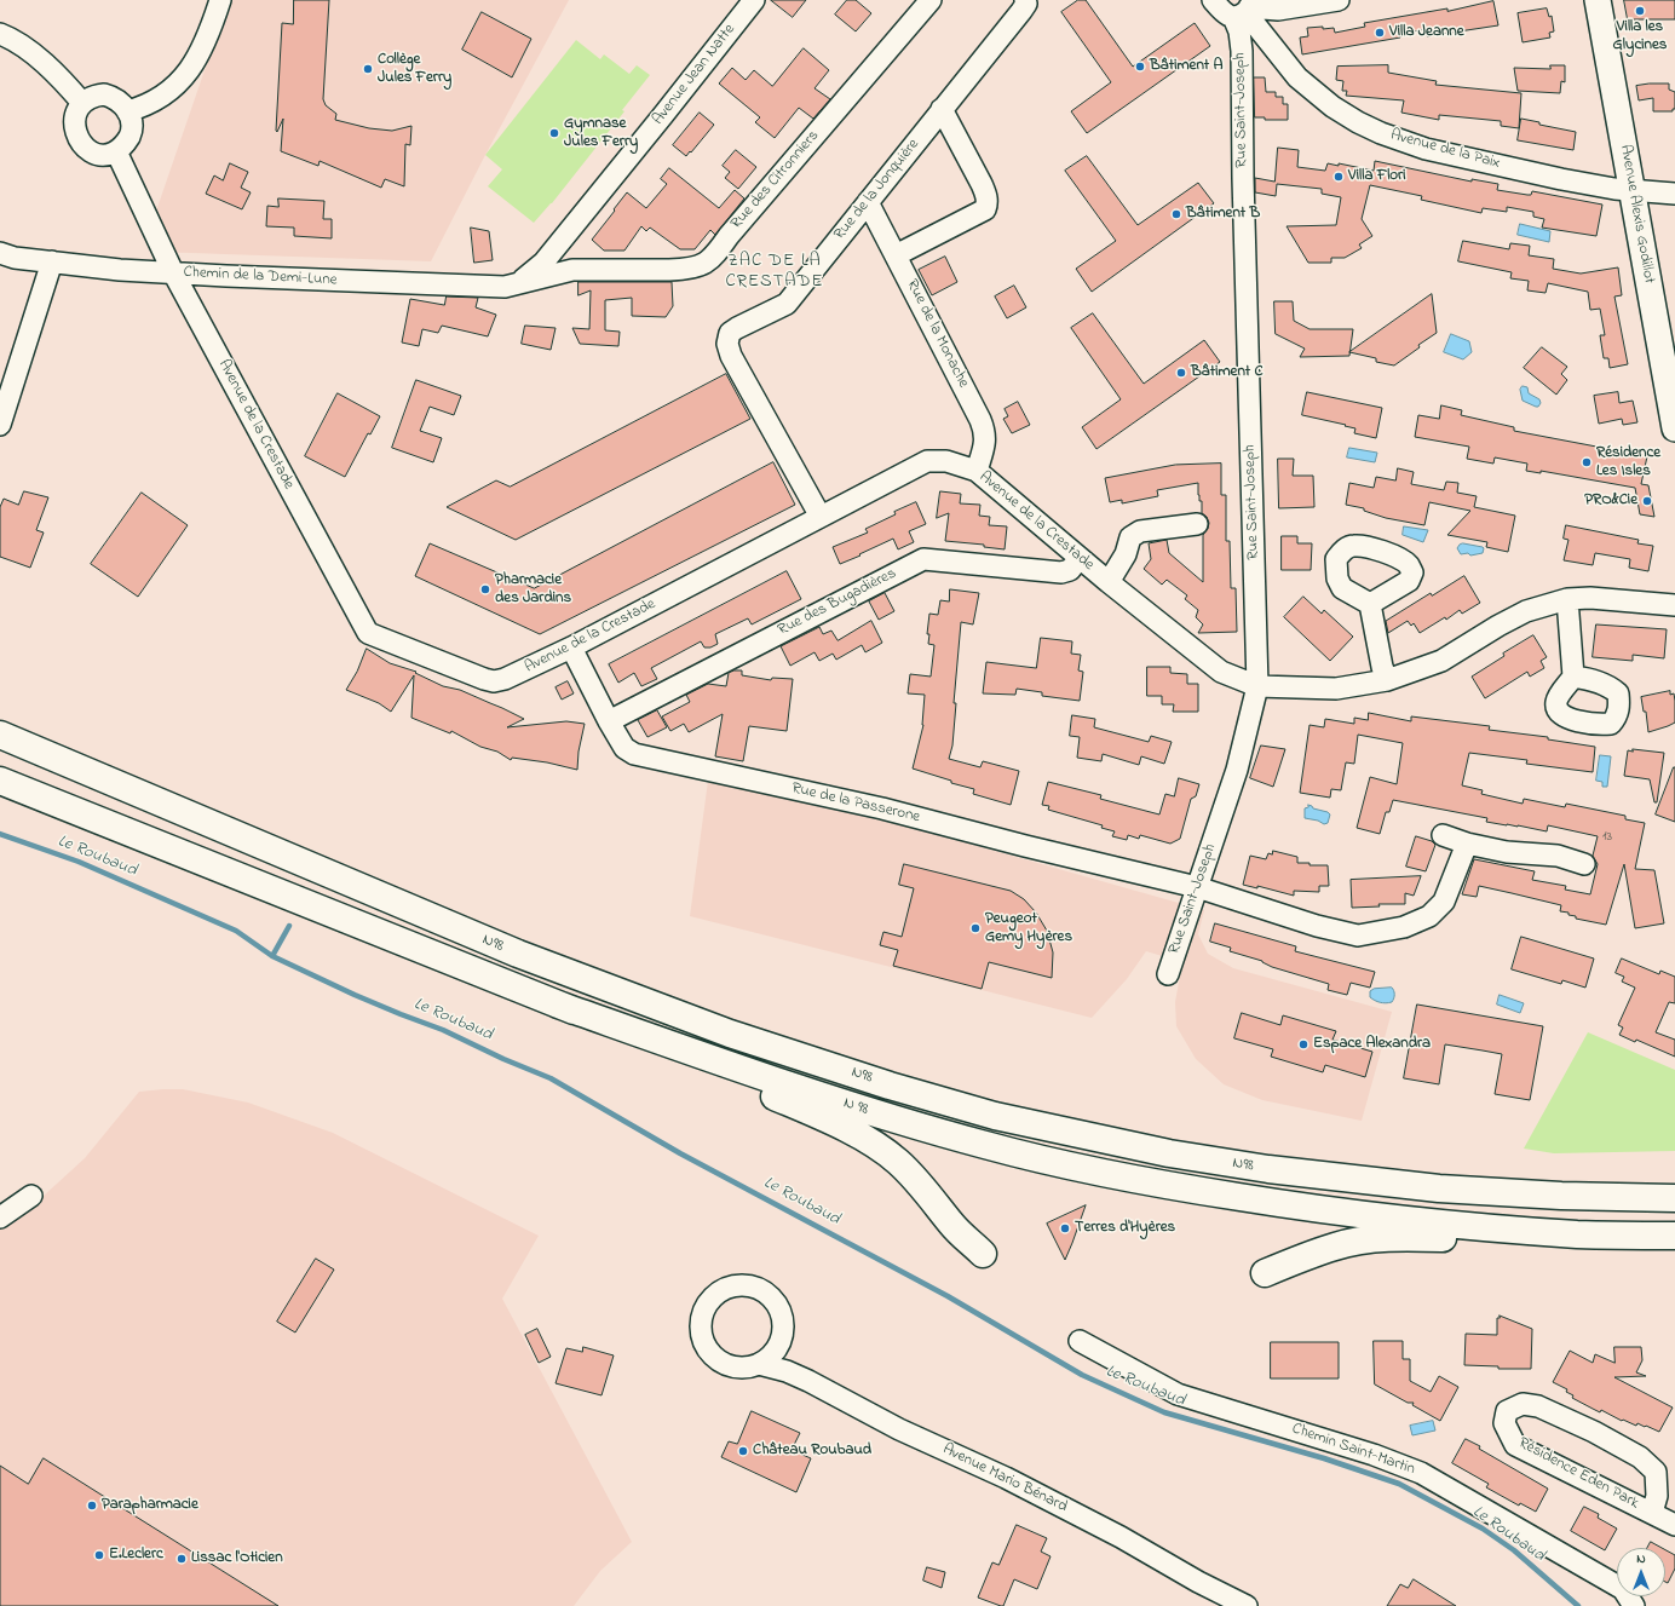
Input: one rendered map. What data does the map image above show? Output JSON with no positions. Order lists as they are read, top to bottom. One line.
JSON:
{"streets":{"highway":["N98","N 98"],"main road":["Avenue Alexis Godillot"],"street":["Avenue Jean Natte","Rue Saint-Joseph","Avenue de la Paix","Rue des Citronniers","Rue de la Jonquière","Chemin de la Demi-Lune","Rue de la Monache","Avenue de la Crestade","Rue des Bugadières","Rue de la Passerone","Chemin Saint-Martin","Résidence Eden Park","Avenue Mario Bénard"]},"crossings":[["Avenue Jean Natte","Rue des Citronniers"],["Avenue Jean Natte","Chemin de la Demi-Lune"],["Rue Saint-Joseph","Avenue de la Paix"],["Rue Saint-Joseph","Avenue de la Crestade"],["Rue Saint-Joseph","Rue de la Passerone"],["Avenue de la Paix","Avenue Alexis Godillot"],["Rue des Citronniers","Chemin de la Demi-Lune"],["Rue de la Jonquière","Rue de la Monache"],["Rue de la Jonquière","Avenue de la Crestade"],["Chemin de la Demi-Lune","Avenue de la Crestade"],["Rue de la Monache","Avenue de la Crestade"],["Avenue de la Crestade","Rue des Bugadières"],["Avenue de la Crestade","Rue de la Passerone"],["Rue des Bugadières","Rue de la Passerone"]],"districts":["ZAC DE LA CRESTADE"],"water":["Le Roubaud"],"places":["Villa les Glycines","Villa Jeanne","Bâtiment A","Collège Jules Ferry","Gymnase Jules Ferry","Villa Flori","Bâtiment B","Bâtiment C","Résidence Les Isles","PRO&Cie","Pharmacie des Jardins","Peugeot Gemy Hyères","Espace Alexandra","Terres d'Hyères","Château Roubaud","Parapharmacie","E.Leclerc","Lissac l'Oticien"],"house_numbers":["13"],"north":"top"}
